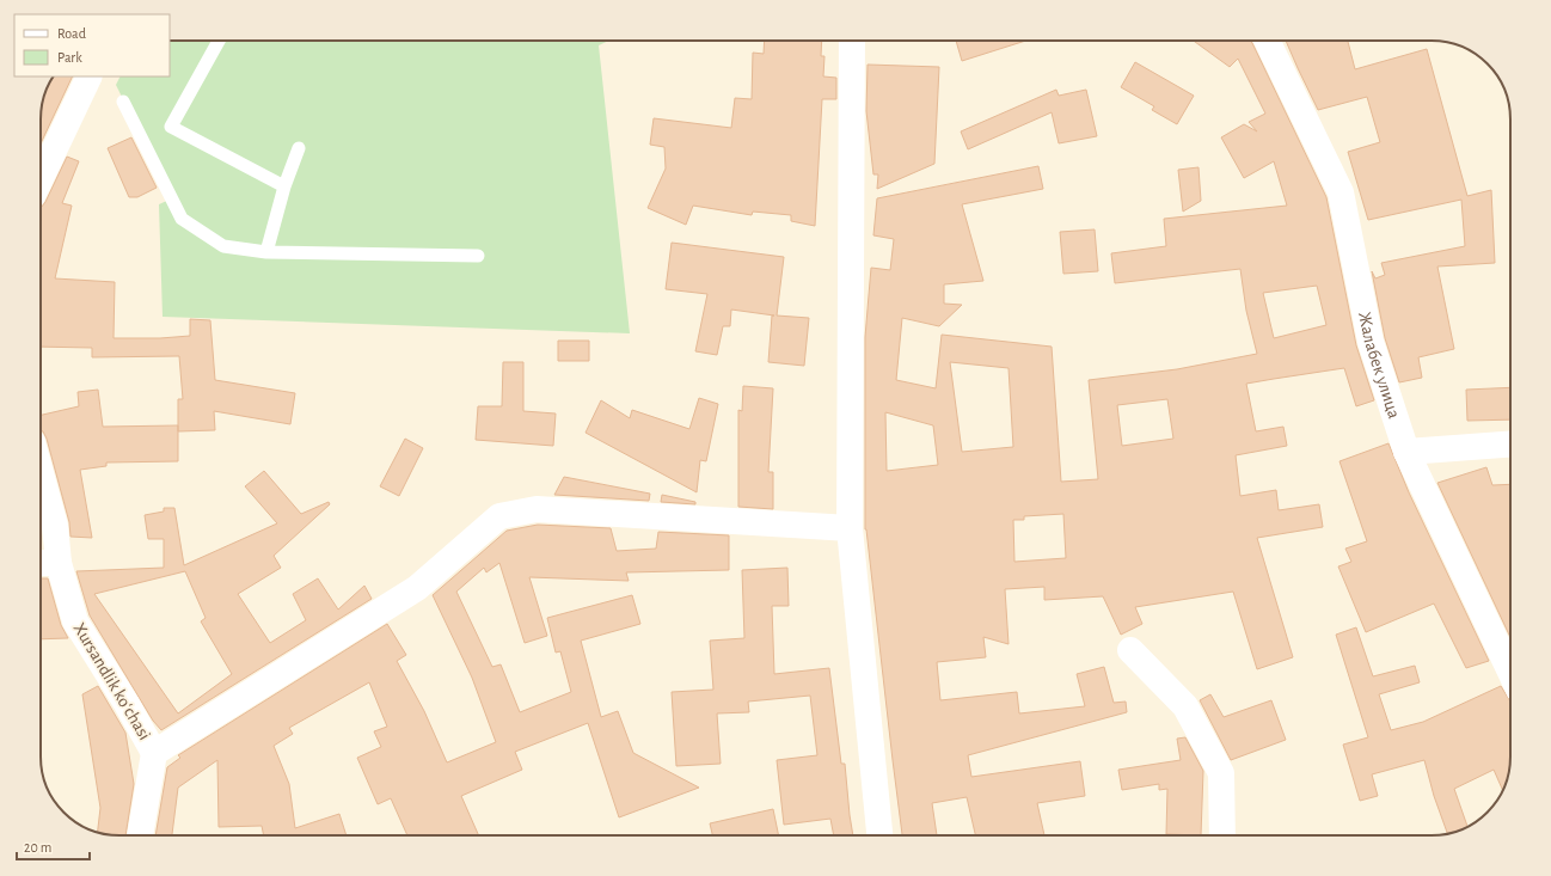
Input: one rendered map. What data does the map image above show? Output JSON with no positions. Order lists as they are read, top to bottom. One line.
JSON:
{"streets":{"street":["Жалабек улица","Xursandlik koʻchasi"]},"legend":["Road","Park"],"scale_bar":"20 m"}
